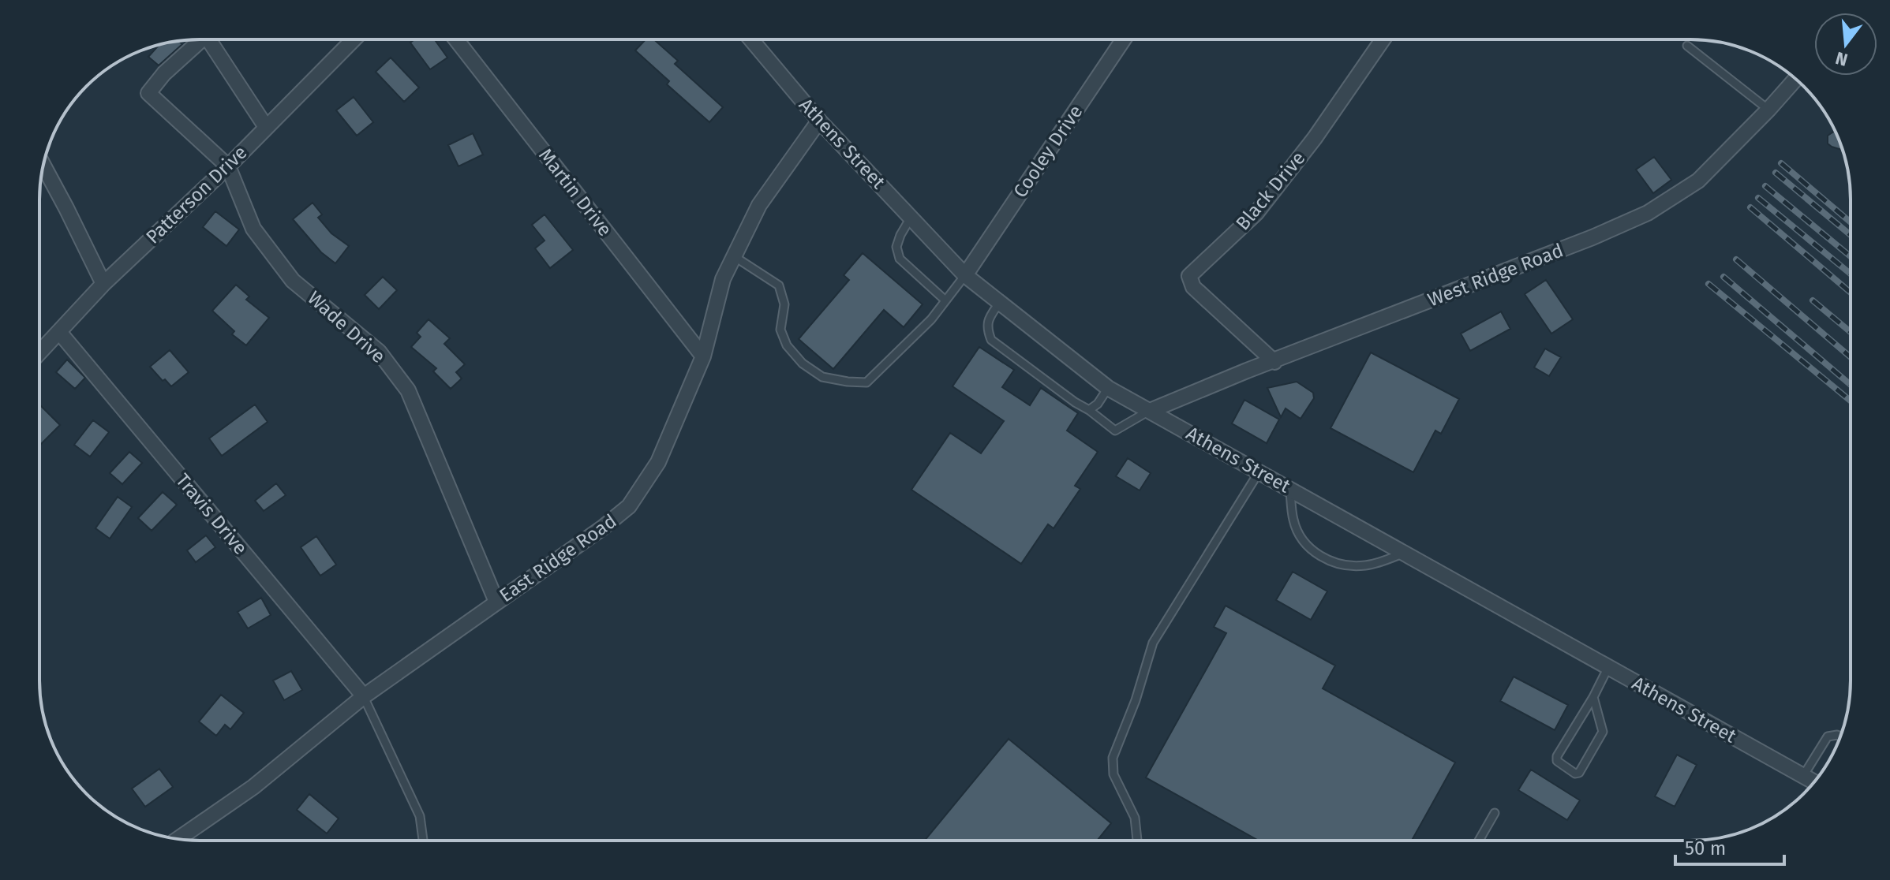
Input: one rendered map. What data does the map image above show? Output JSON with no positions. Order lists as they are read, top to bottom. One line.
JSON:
{"streets":{"street":["Athens Street","Cooley Drive","Black Drive","Martin Drive","Patterson Drive","West Ridge Road","Wade Drive","Travis Drive","East Ridge Road"]},"crossings":[["Athens Street","Cooley Drive"],["Athens Street","West Ridge Road"],["Athens Street","East Ridge Road"],["Black Drive","West Ridge Road"],["Martin Drive","East Ridge Road"],["Patterson Drive","Wade Drive"],["Patterson Drive","Travis Drive"],["Wade Drive","East Ridge Road"],["Travis Drive","East Ridge Road"]],"scale_bar":"50 m","north":"bottom"}
